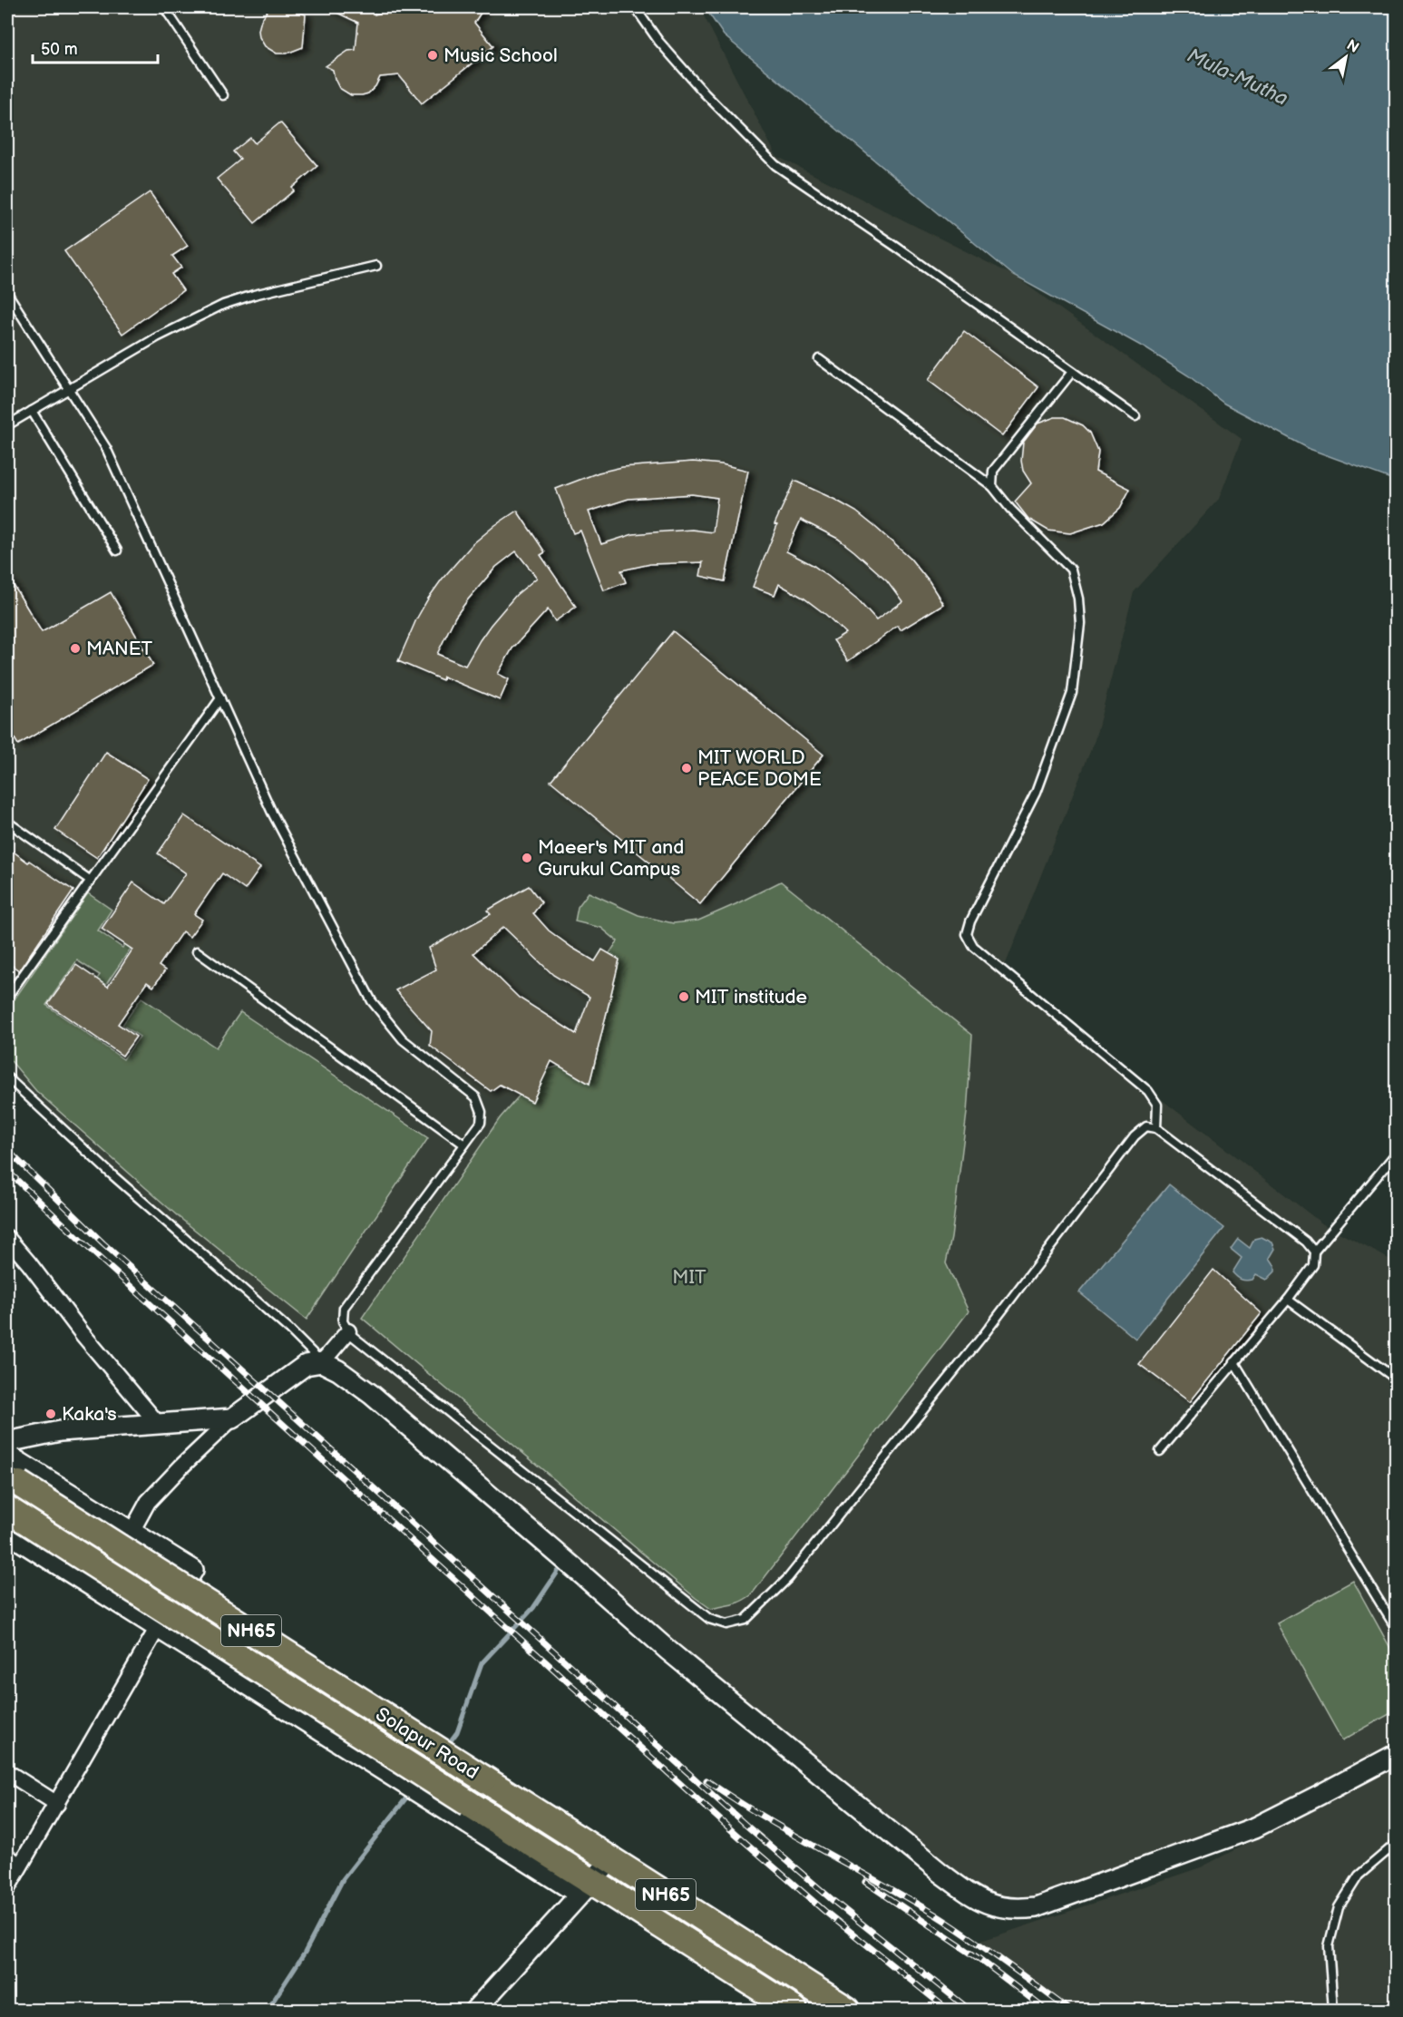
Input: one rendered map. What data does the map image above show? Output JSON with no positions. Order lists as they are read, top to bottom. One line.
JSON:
{"streets":{"highway":["NH65","Solapur Road"]},"water":["Mula-Mutha"],"parks":["MIT"],"places":["Music School","MANET","MIT WORLD PEACE DOME","Maeer's MIT and Gurukul Campus","MIT institude","Kaka's"],"scale_bar":"50 m","north":"top right"}
